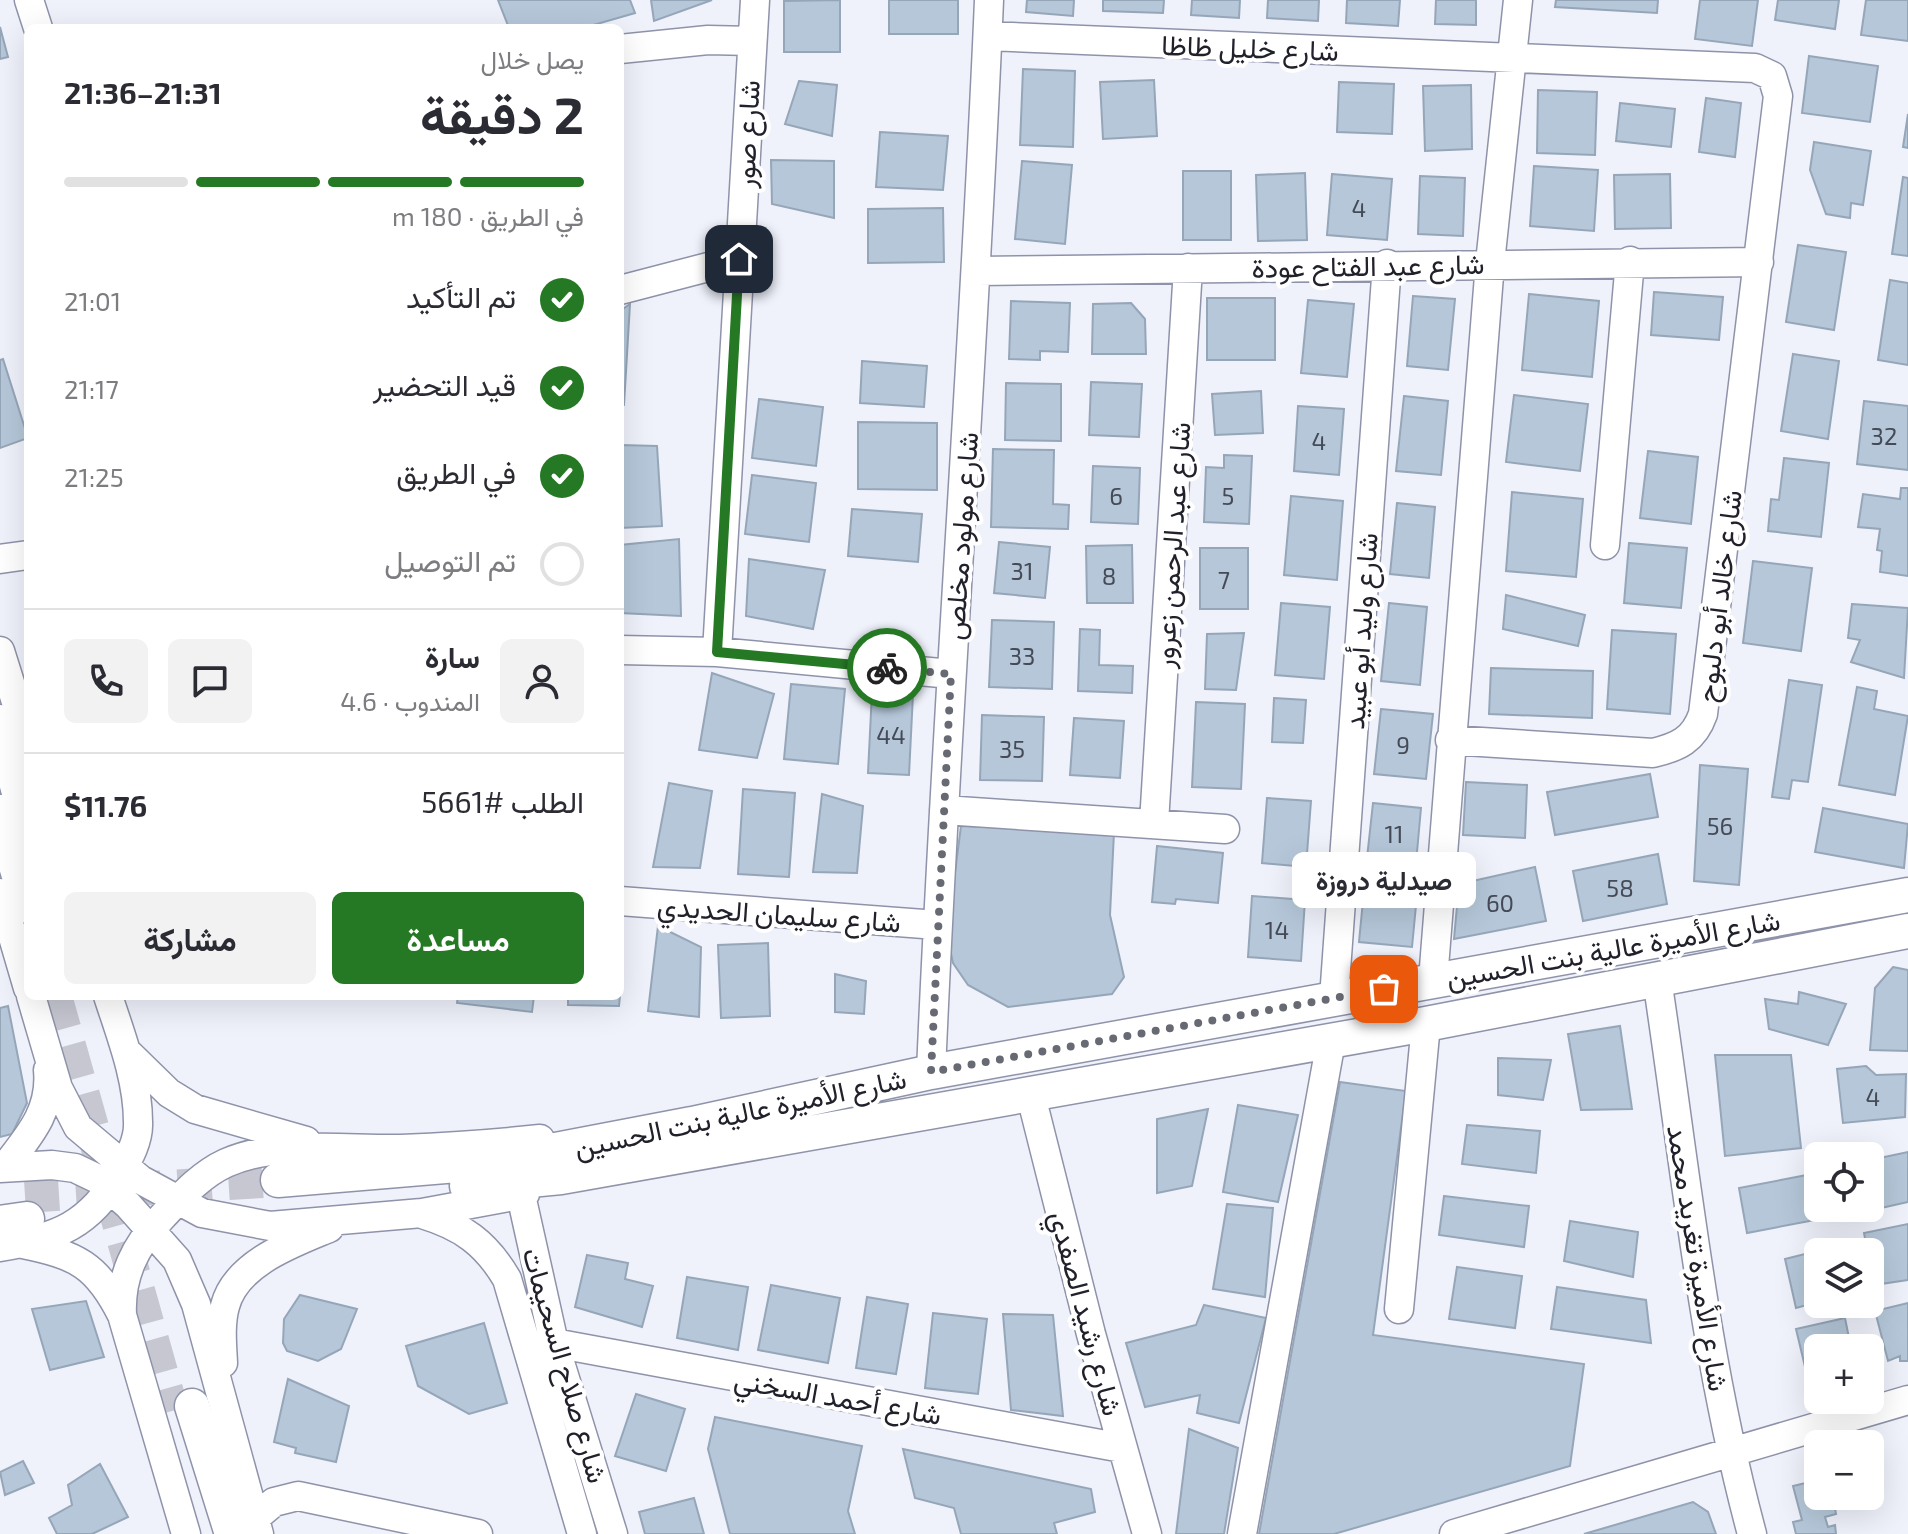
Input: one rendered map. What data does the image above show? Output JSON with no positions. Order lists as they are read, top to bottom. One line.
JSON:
{"streets":{"main road":["شارع الأميرة عالية بنت الحسين"],"street":["شارع خليل ظاظا","شارع صور","شارع عبد الفتاح عودة","شارع مولود مخلص","شارع عبد الرحمن زعرور","شارع خالد أبو دلبوح","شارع وليد أبو عبيد","شارع سليمان الحديدي","شارع الأميرة تغريد محمد","شارع رشيد الصفدي","شارع صلاح السحيمات","شارع أحمد السخني"]},"crossings":[["شارع خليل ظاظا","شارع مولود مخلص"],["شارع خليل ظاظا","شارع خالد أبو دلبوح"],["شارع عبد الفتاح عودة","شارع مولود مخلص"],["شارع عبد الفتاح عودة","شارع عبد الرحمن زعرور"],["شارع عبد الفتاح عودة","شارع خالد أبو دلبوح"],["شارع عبد الفتاح عودة","شارع وليد أبو عبيد"],["شارع مولود مخلص","شارع سليمان الحديدي"],["شارع مولود مخلص","شارع الأميرة عالية بنت الحسين"],["شارع وليد أبو عبيد","شارع الأميرة عالية بنت الحسين"],["شارع الأميرة عالية بنت الحسين","شارع الأميرة تغريد محمد"],["شارع الأميرة عالية بنت الحسين","شارع رشيد الصفدي"],["شارع رشيد الصفدي","شارع أحمد السخني"],["شارع صلاح السحيمات","شارع أحمد السخني"]],"places":["صيدلية دروزة"],"house_numbers":["4","32","4","6","5","31","8","7","33","44","9","35","56","11","58","60","14","4"],"page":{"heading":["2 دقيقة","يصل خلال","21:31–21:36"],"panel":["سارة","المندوب · 4.6","الطلب #5661","$11.76"],"bar":"في الطريق · 180 m","list":[["تم التأكيد","21:01"],["قيد التحضير","21:17"],["في الطريق","21:25"],"تم التوصيل"],"bubble":"صيدلية دروزة","buttons":["مساعدة","مشاركة"],"map_buttons":["+","−"]}}
